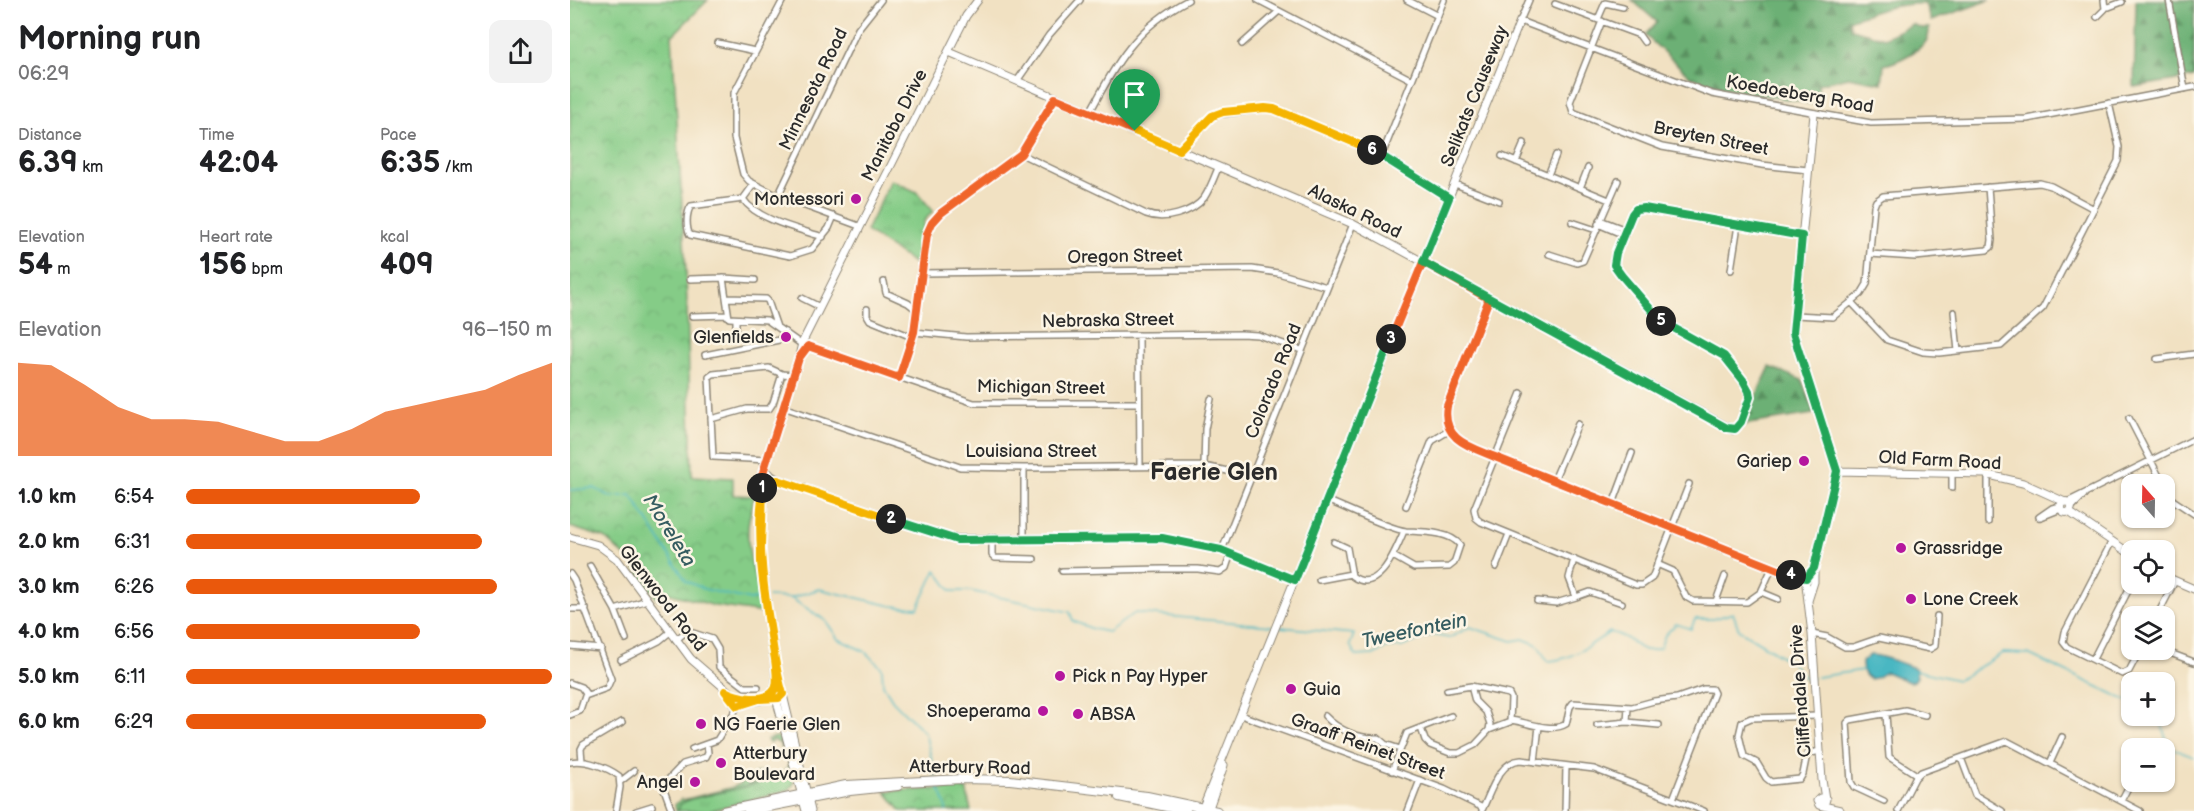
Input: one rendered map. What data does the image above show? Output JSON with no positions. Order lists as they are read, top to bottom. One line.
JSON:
{"streets":{"main road":["Atterbury Road"],"street":["Minnesota Road","Koedoeberg Road","Selikats Causeway","Manitoba Drive","Breyten Street","Alaska Road","Oregon Street","Nebraska Street","Colorado Road","Michigan Street","Louisiana Street","Old Farm Road","Glenwood Road","Cliffendale Drive","Graaff Reinet Street"]},"crossings":[["Koedoeberg Road","Selikats Causeway"],["Koedoeberg Road","Breyten Street"],["Selikats Causeway","Alaska Road"],["Selikats Causeway","Graaff Reinet Street"],["Selikats Causeway","Atterbury Road"],["Manitoba Drive","Alaska Road"],["Manitoba Drive","Michigan Street"],["Manitoba Drive","Louisiana Street"],["Manitoba Drive","Atterbury Road"],["Alaska Road","Colorado Road"],["Oregon Street","Colorado Road"],["Nebraska Street","Colorado Road"],["Colorado Road","Louisiana Street"]],"districts":["Faerie Glen"],"water":["Moreleta","Tweefontein"],"places":["Montessori","Glenfields","Gariep","Grassridge","Lone Creek","Pick n Pay Hyper","Guia","Shoeperama","ABSA","NG Faerie Glen","Atterbury Boulevard","Angel"],"north":"top","page":{"heading":["Morning run","06:29"],"stats":[["Distance","6.39 km"],["Time","42:04"],["Pace","6:35 /km"],["Elevation","54 m"],["Heart rate","156 bpm"],["kcal","409"]],"pins":["6","5","3","1","2","4"],"chart":["Elevation","96–150 m"],"list":[{"name":"1.0 km","note":"6:54"},{"name":"2.0 km","note":"6:31"},{"name":"3.0 km","note":"6:26"},{"name":"4.0 km","note":"6:56"},{"name":"5.0 km","note":"6:11"},{"name":"6.0 km","note":"6:29"}],"map_buttons":["+","−"]}}
